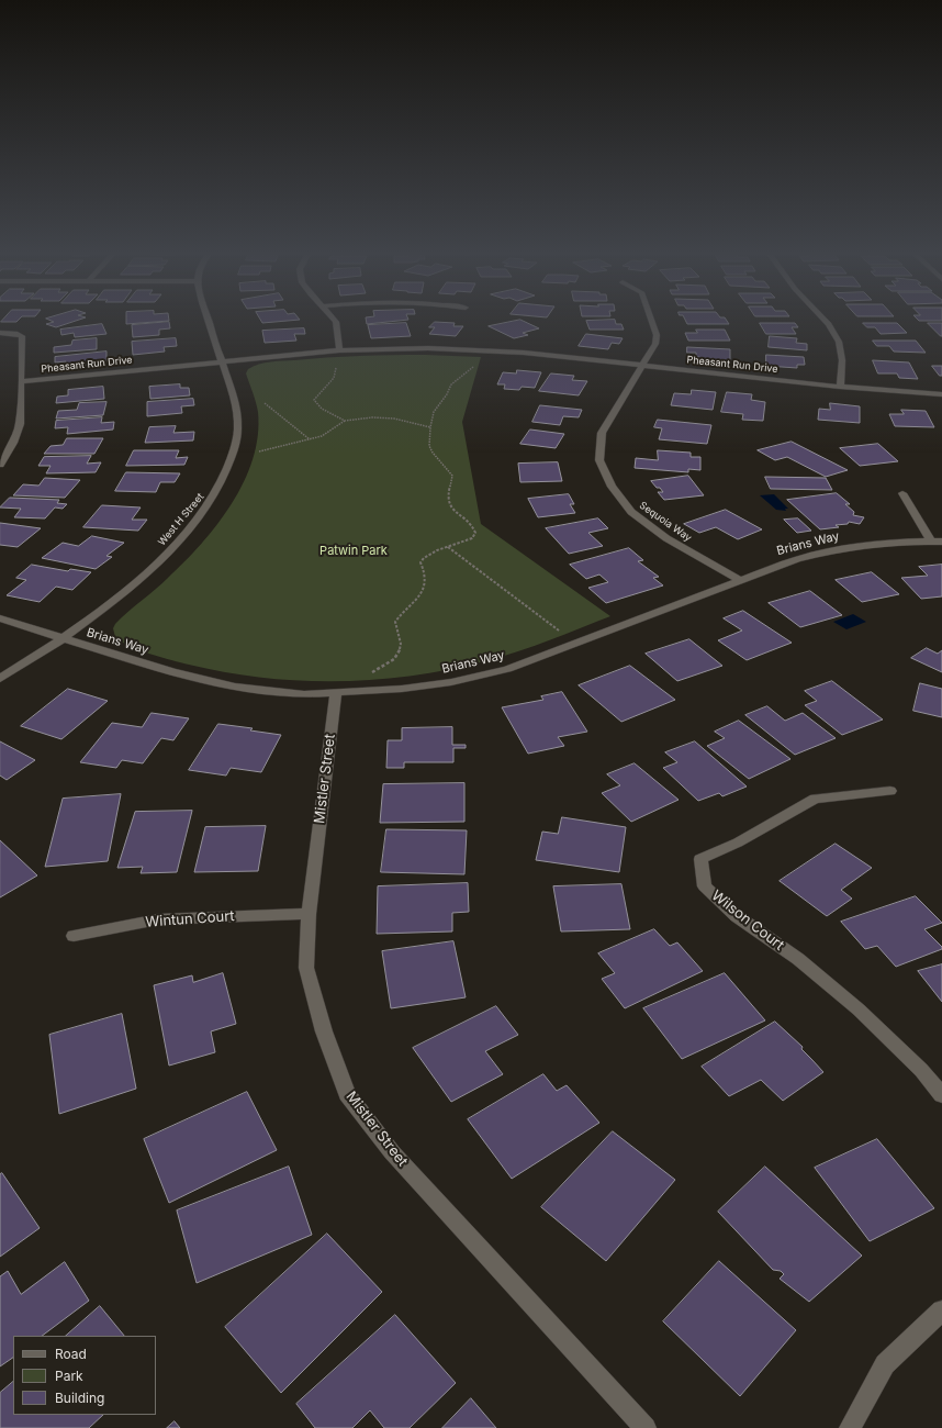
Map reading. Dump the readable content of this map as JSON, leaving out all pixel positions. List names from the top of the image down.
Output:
{
  "streets": {
    "street": [
      "Pheasant Run Drive",
      "West H Street",
      "Sequoia Way",
      "Brians Way",
      "Mistler Street",
      "Wintun Court",
      "Wilson Court"
    ]
  },
  "crossings": [
    ["Pheasant Run Drive", "West H Street"],
    ["Pheasant Run Drive", "Sequoia Way"],
    ["West H Street", "Brians Way"],
    ["Sequoia Way", "Brians Way"],
    ["Brians Way", "Mistler Street"],
    ["Mistler Street", "Wintun Court"]
  ],
  "parks": ["Patwin Park"],
  "legend": ["Road", "Park", "Building"]
}
